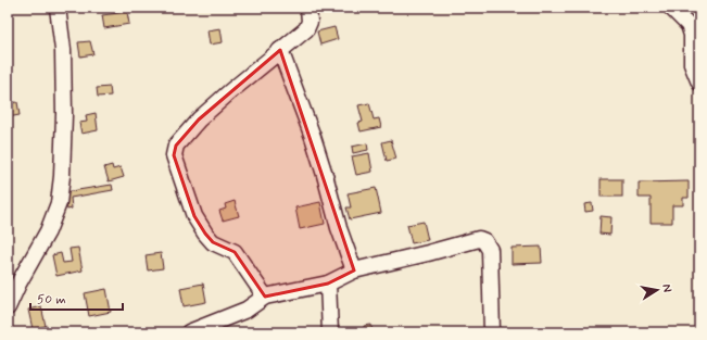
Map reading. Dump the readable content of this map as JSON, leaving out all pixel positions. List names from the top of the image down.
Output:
{
  "scale_bar": "50 m",
  "north": "right"
}
